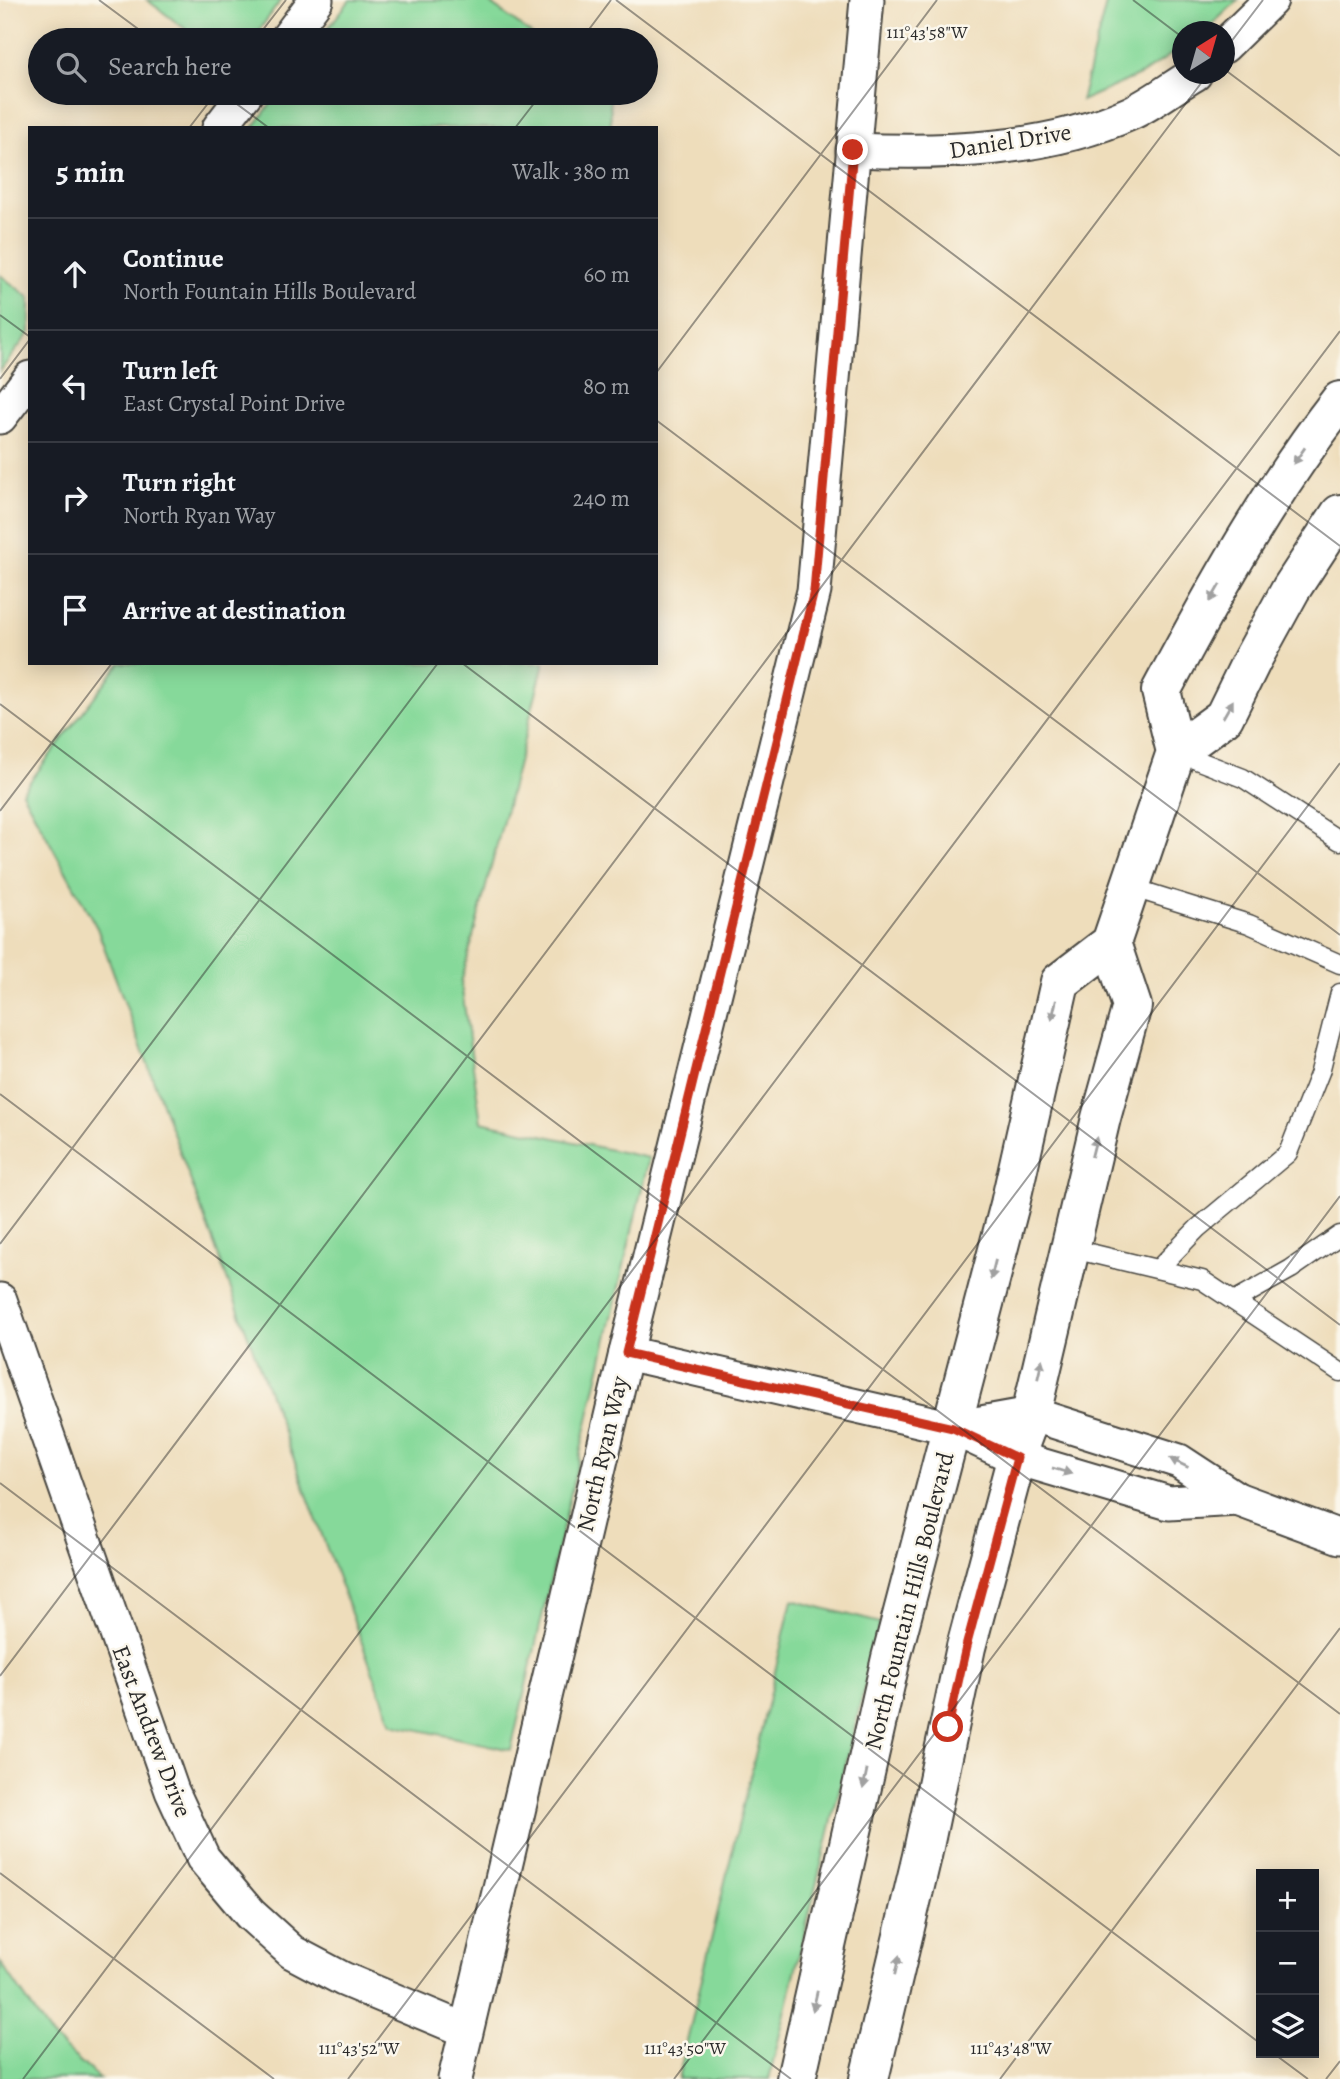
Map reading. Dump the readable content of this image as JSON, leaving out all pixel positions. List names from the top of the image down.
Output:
{
  "streets": {
    "main road": ["North Fountain Hills Boulevard"],
    "street": ["Daniel Drive", "North Ryan Way", "East Andrew Drive"]
  },
  "crossings": [
    ["Daniel Drive", "North Ryan Way"],
    ["North Ryan Way", "East Andrew Drive"]
  ],
  "north": "top right",
  "page": {
    "search": "Search here",
    "heading": ["5 min", "Walk · 380 m"],
    "list": [
      ["Continue", "North Fountain Hills Boulevard", "60 m"],
      ["Turn left", "East Crystal Point Drive", "80 m"],
      ["Turn right", "North Ryan Way", "240 m"],
      "Arrive at destination"
    ],
    "map_buttons": ["+", "−"]
  },
  "coordinates": [
    "111°43'58\"W",
    "111°43'52\"W",
    "111°43'50\"W",
    "111°43'48\"W"
  ]
}
